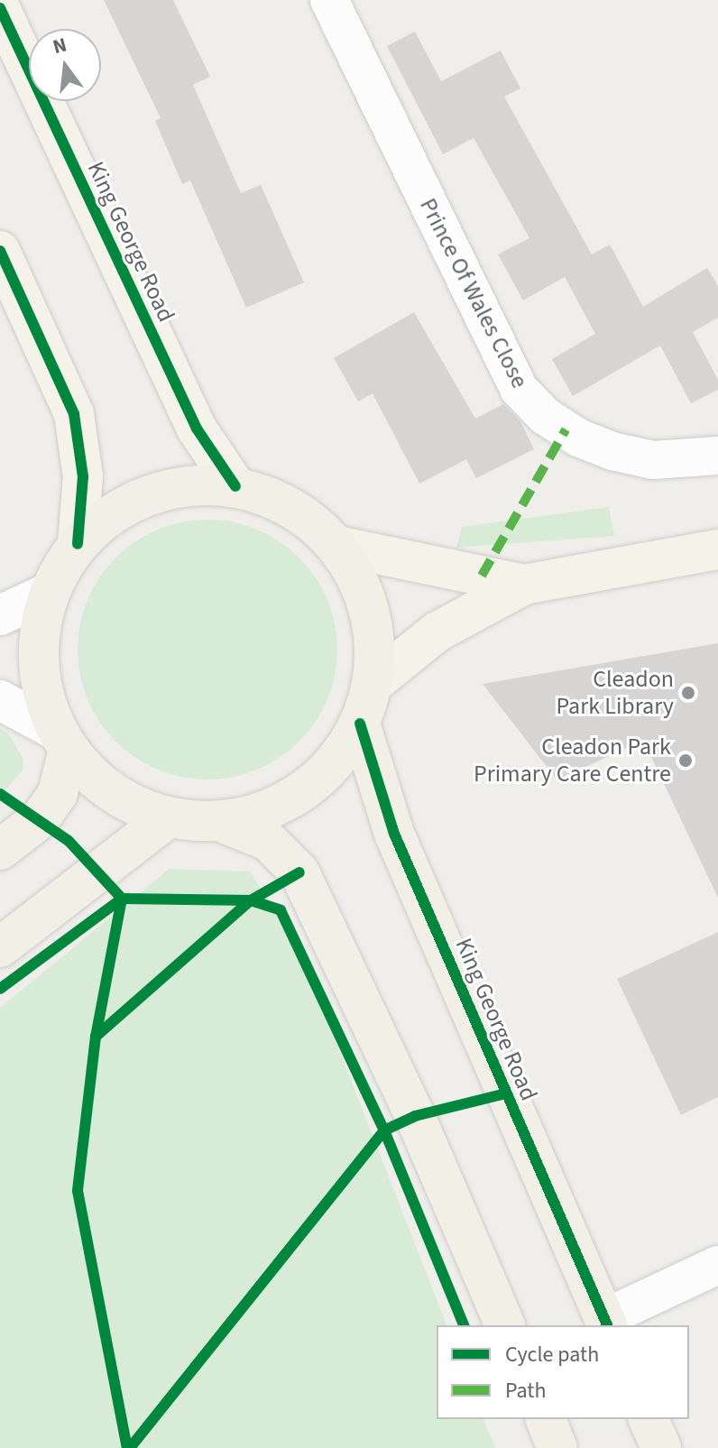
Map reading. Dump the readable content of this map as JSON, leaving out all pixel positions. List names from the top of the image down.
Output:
{
  "streets": {
    "highway": ["King George Road"],
    "street": ["Prince Of Wales Close"]
  },
  "places": ["Cleadon Park Library", "Cleadon Park Primary Care Centre"],
  "legend": ["Cycle path", "Path"],
  "north": "top"
}
